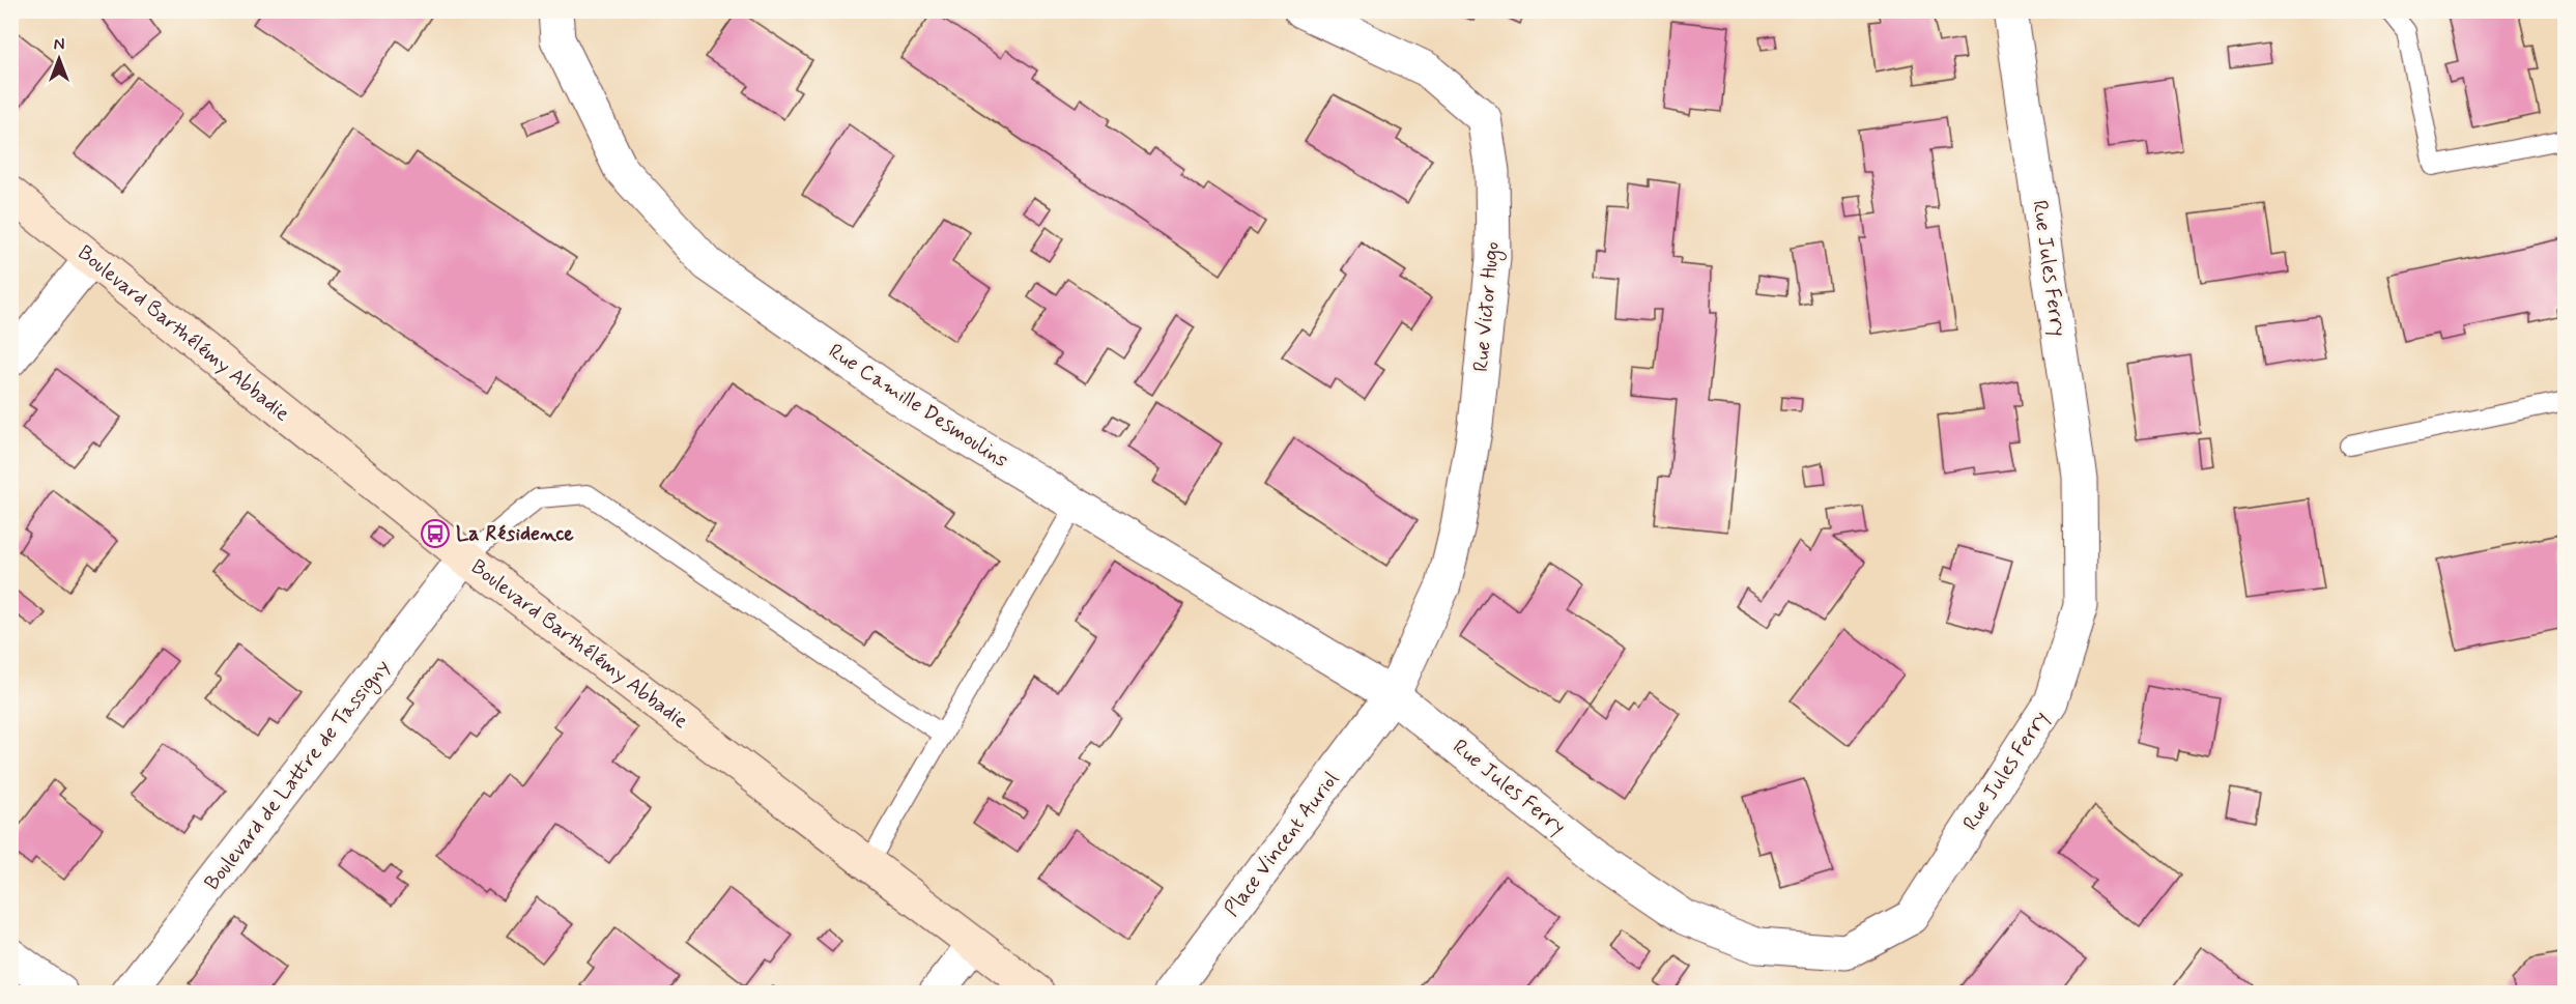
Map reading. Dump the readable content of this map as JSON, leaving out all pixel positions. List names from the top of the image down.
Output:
{
  "streets": {
    "street": [
      "Rue Jules Ferry",
      "Rue Victor Hugo",
      "Boulevard Barthélémy Abbadie",
      "Rue Camille Desmoulins",
      "Boulevard de Lattre de Tassigny",
      "Place Vincent Auriol"
    ]
  },
  "crossings": [
    ["Rue Jules Ferry", "Rue Victor Hugo"],
    ["Rue Jules Ferry", "Rue Camille Desmoulins"],
    ["Rue Jules Ferry", "Place Vincent Auriol"],
    ["Rue Victor Hugo", "Rue Camille Desmoulins"],
    ["Rue Victor Hugo", "Place Vincent Auriol"],
    ["Boulevard Barthélémy Abbadie", "Boulevard de Lattre de Tassigny"],
    ["Rue Camille Desmoulins", "Place Vincent Auriol"]
  ],
  "places": {
    "bus stop": ["La Résidence"]
  },
  "north": "top"
}
